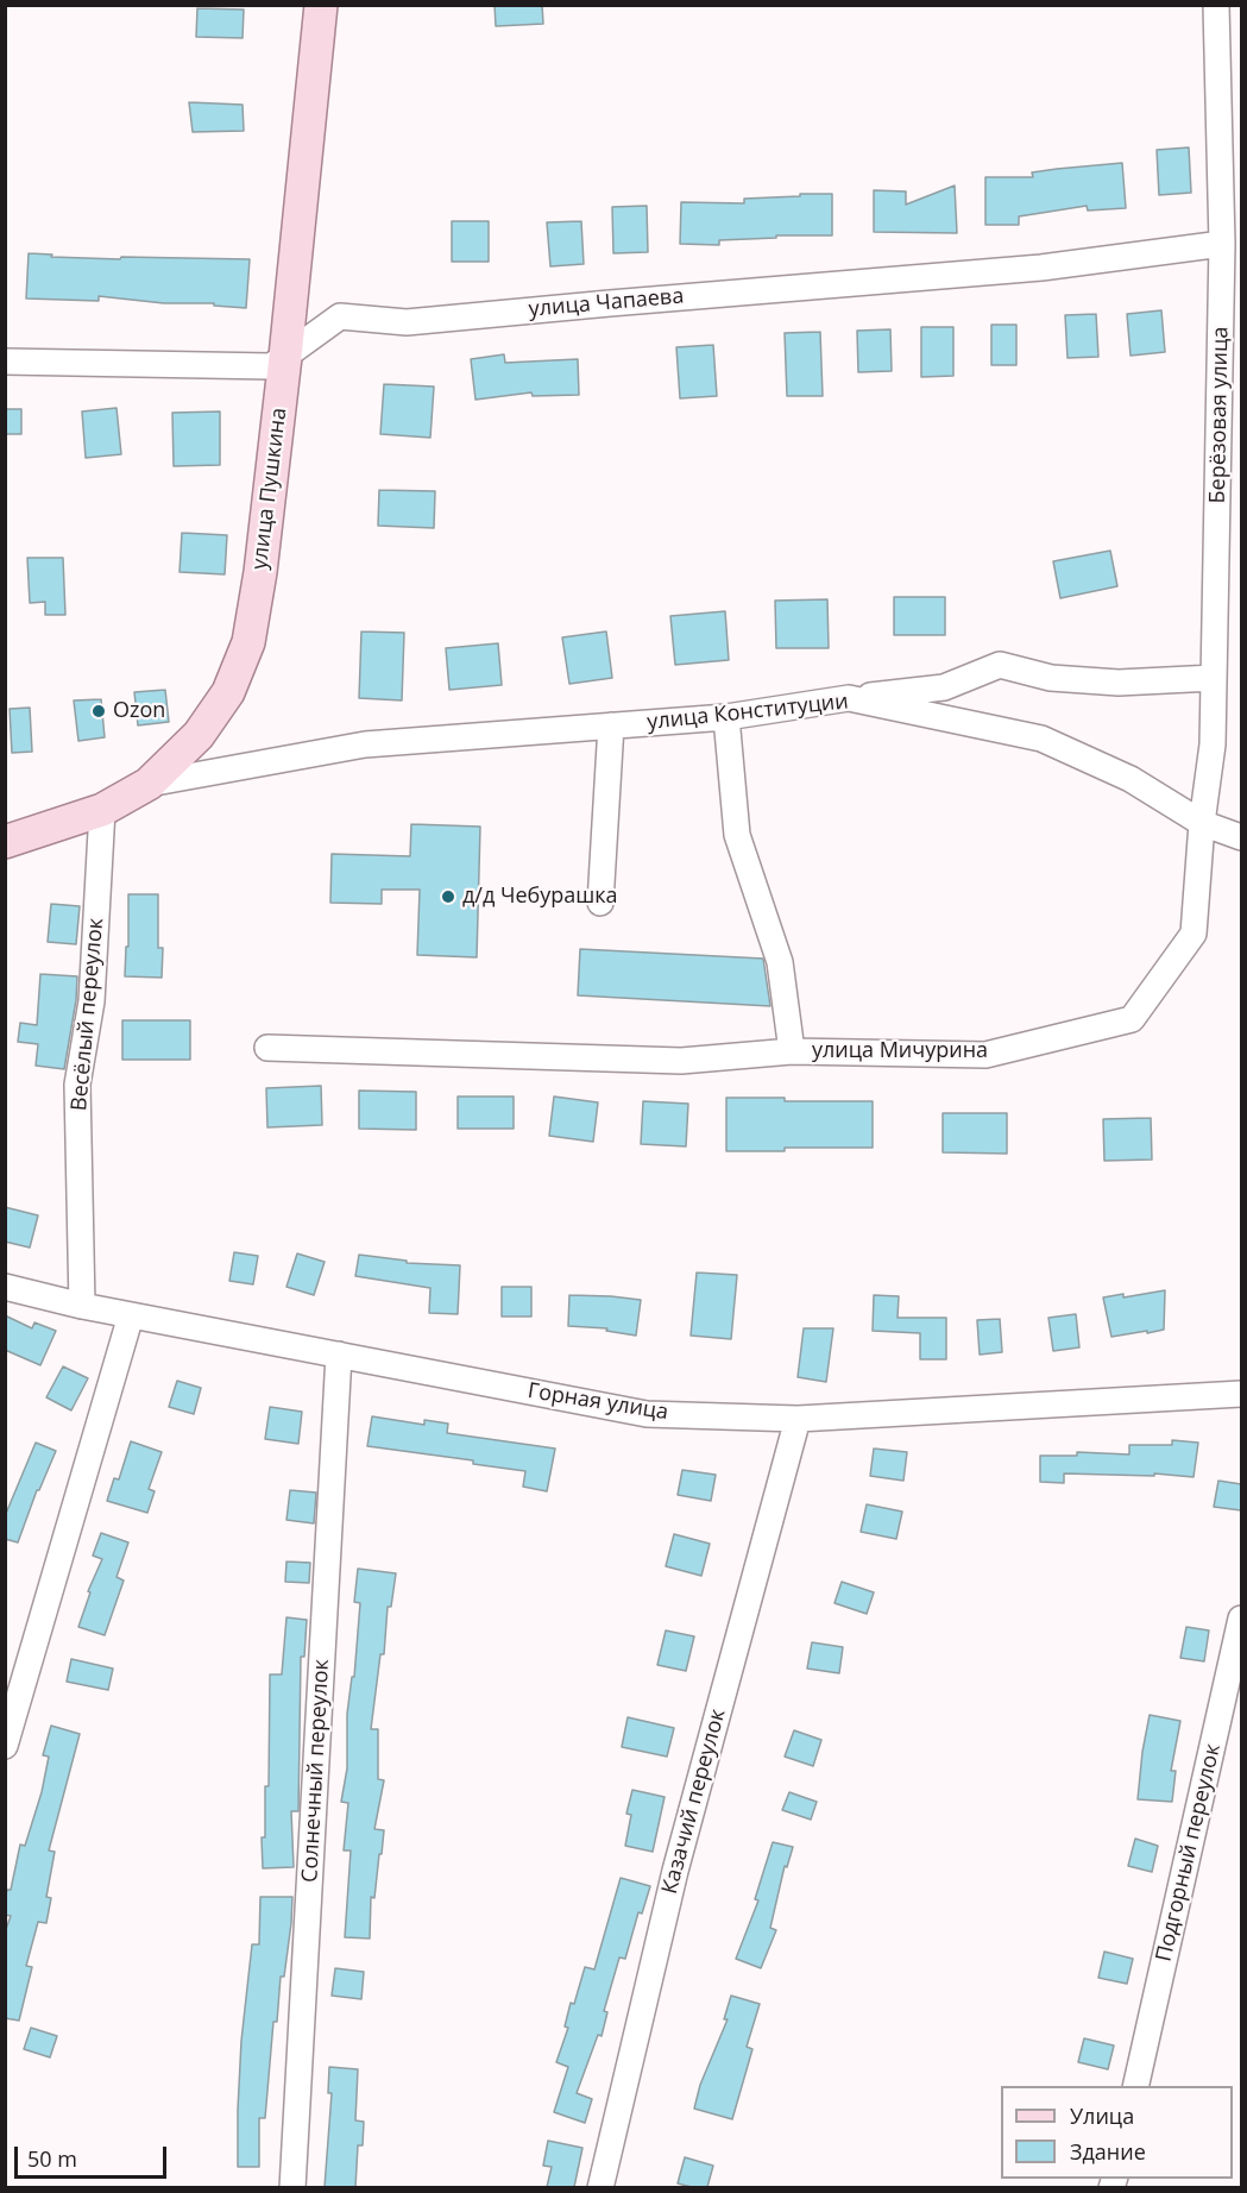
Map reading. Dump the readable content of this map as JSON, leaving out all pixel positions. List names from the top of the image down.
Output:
{
  "streets": {
    "main road": ["улица Пушкина"],
    "street": [
      "улица Чапаева",
      "Берёзовая улица",
      "улица Конституции",
      "Весёлый переулок",
      "улица Мичурина",
      "Горная улица",
      "Солнечный переулок",
      "Казачий переулок",
      "Подгорный переулок"
    ]
  },
  "crossings": [
    ["улица Чапаева", "Берёзовая улица"],
    ["улица Чапаева", "улица Пушкина"],
    ["Берёзовая улица", "улица Конституции"],
    ["Берёзовая улица", "улица Мичурина"],
    ["улица Пушкина", "улица Конституции"],
    ["улица Пушкина", "Весёлый переулок"],
    ["улица Конституции", "улица Мичурина"],
    ["Весёлый переулок", "Горная улица"],
    ["Горная улица", "Солнечный переулок"],
    ["Горная улица", "Казачий переулок"]
  ],
  "places": ["Ozon", "д/д Чебурашка"],
  "legend": ["Улица", "Здание"],
  "scale_bar": "50 m"
}
